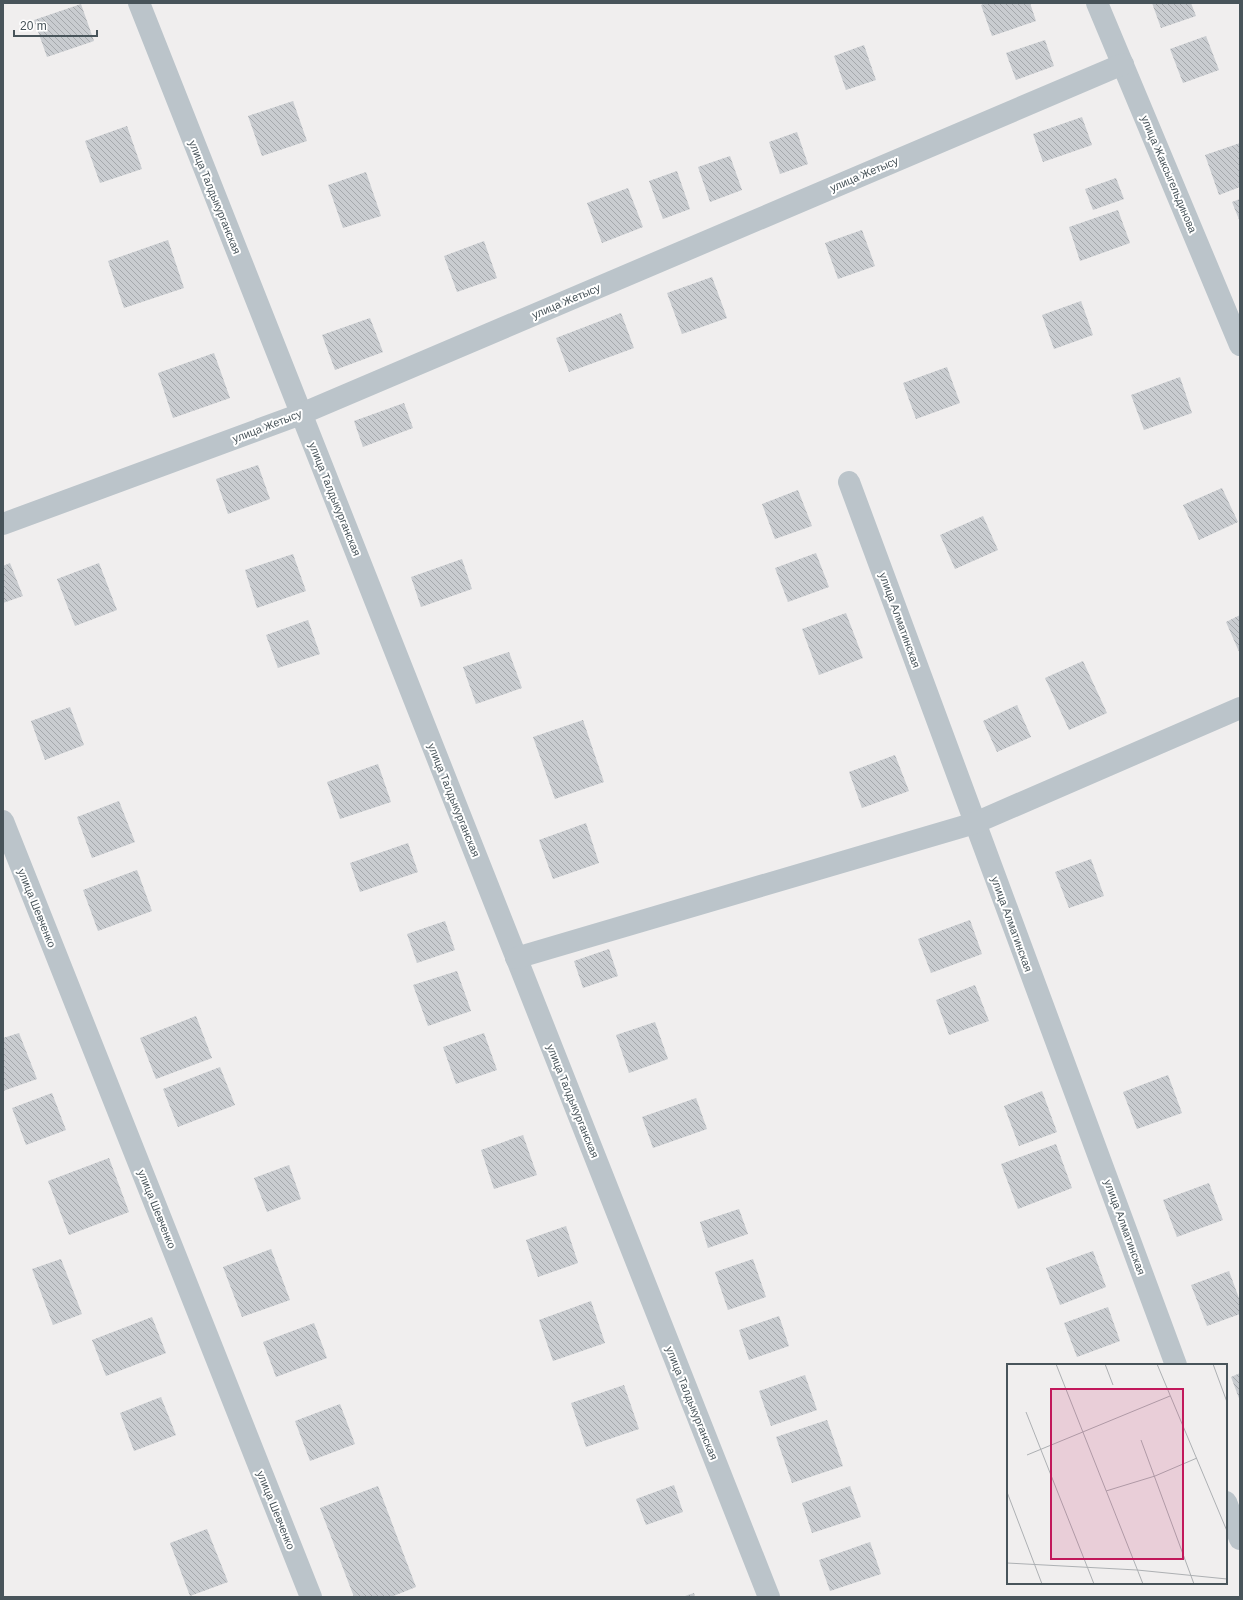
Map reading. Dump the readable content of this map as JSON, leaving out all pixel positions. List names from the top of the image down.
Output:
{
  "streets": {
    "street": [
      "улица Жетысу",
      "улица Жаксыгельдинова",
      "улица Талдыкурганская",
      "улица Алматинская",
      "улица Шевченко"
    ]
  },
  "crossings": [
    ["улица Жетысу", "улица Жаксыгельдинова"],
    ["улица Жетысу", "улица Талдыкурганская"]
  ],
  "scale_bar": "20 m"
}
